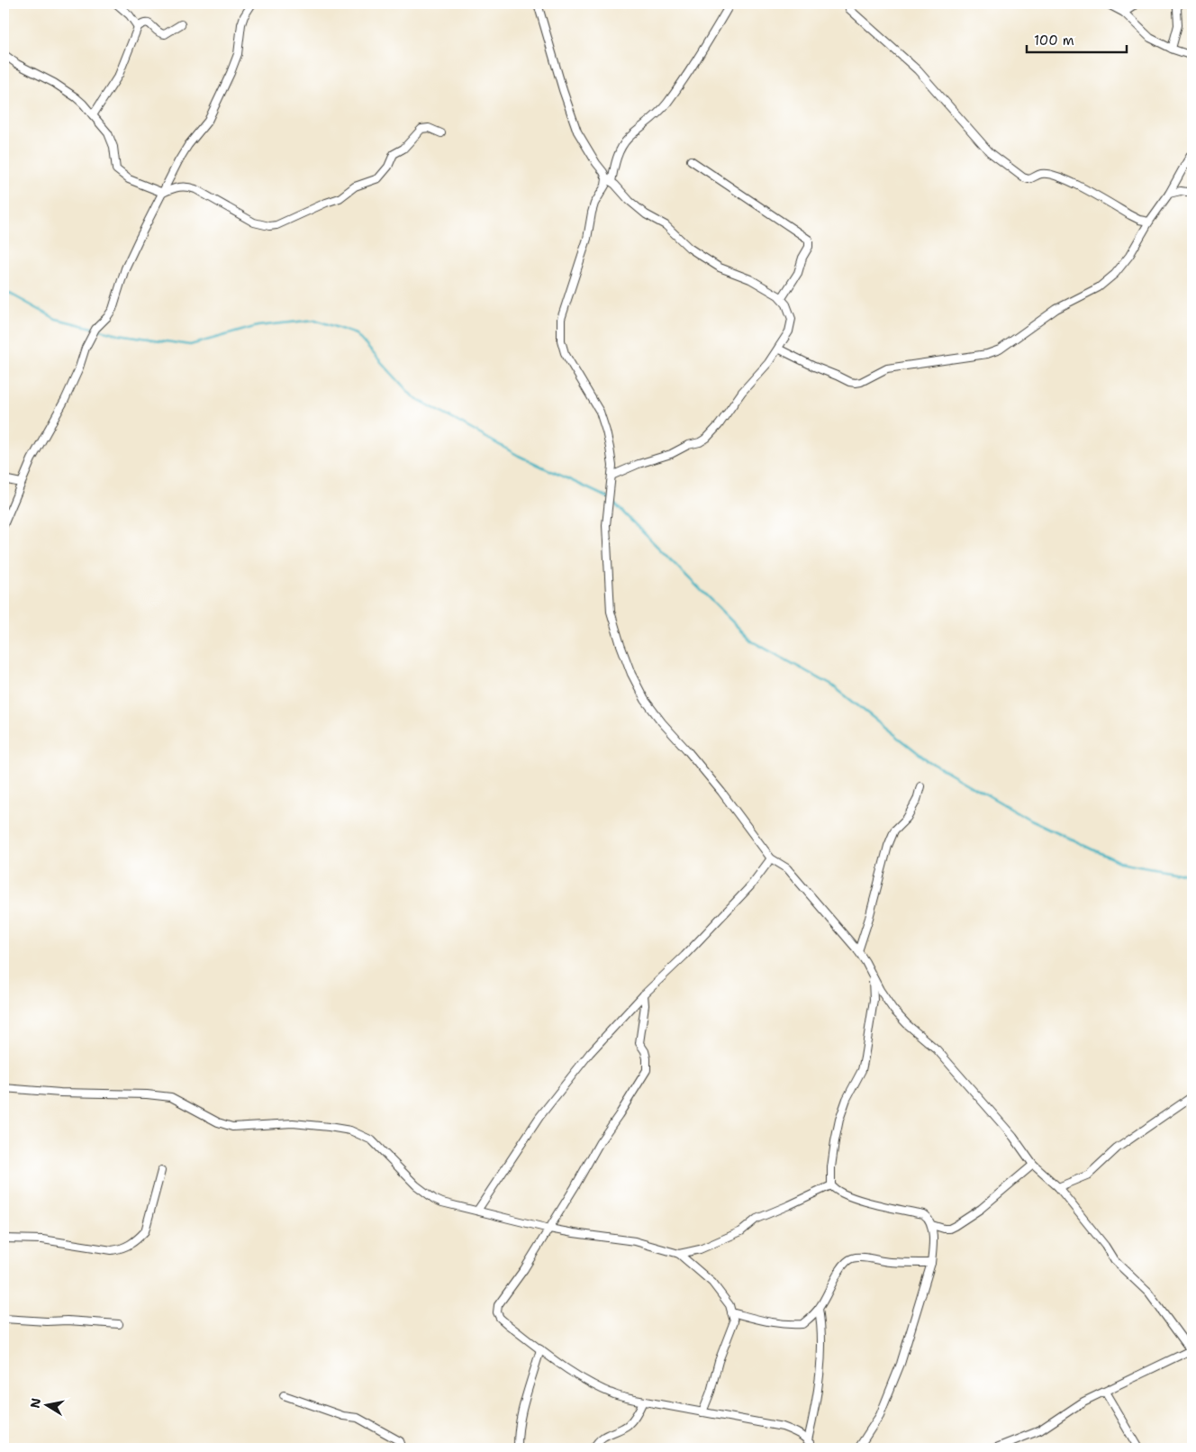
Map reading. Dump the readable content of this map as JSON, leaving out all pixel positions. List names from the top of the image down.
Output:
{
  "scale_bar": "100 m",
  "north": "left"
}
